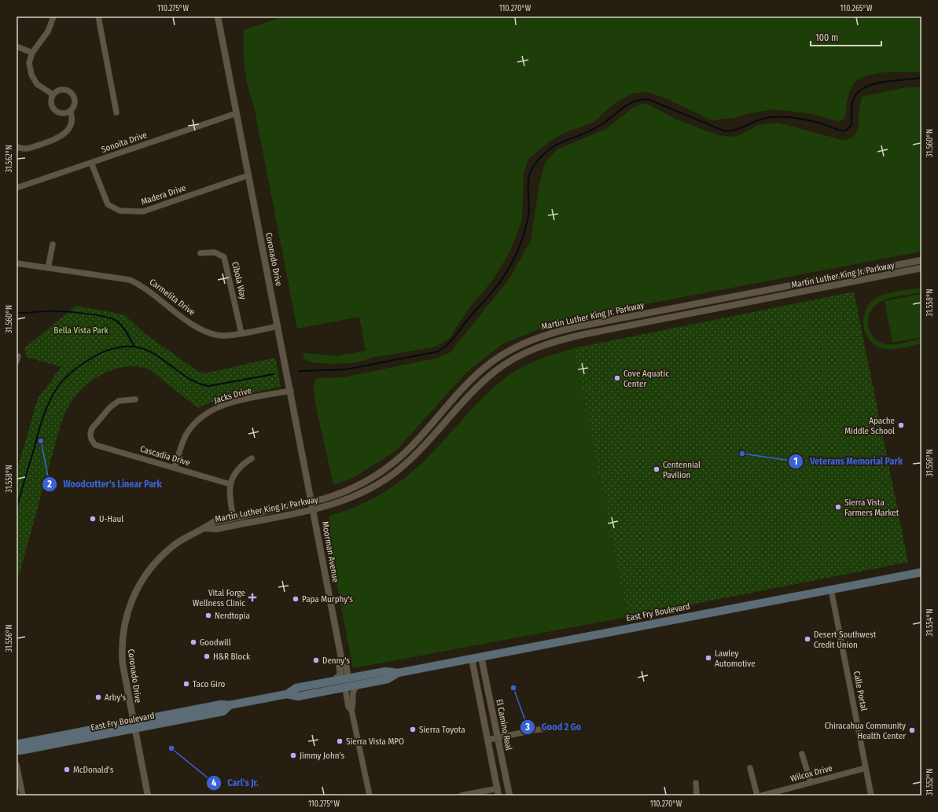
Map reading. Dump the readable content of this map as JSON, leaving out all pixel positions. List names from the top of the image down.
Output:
{
  "streets": {
    "main road": ["East Fry Boulevard"],
    "street": [
      "Sonoita Drive",
      "Madera Drive",
      "Coronado Drive",
      "Martin Luther King Jr. Parkway",
      "Cibola Way",
      "Carmelita Drive",
      "Jacks Drive",
      "Cascadia Drive",
      "Moorman Avenue",
      "Calle Portal",
      "El Camino Real",
      "Wilcox Drive"
    ]
  },
  "crossings": [
    ["Sonoita Drive", "Madera Drive"],
    ["Sonoita Drive", "Coronado Drive"],
    ["Madera Drive", "Coronado Drive"],
    ["Coronado Drive", "Martin Luther King Jr. Parkway"],
    ["Coronado Drive", "Carmelita Drive"],
    ["Coronado Drive", "Jacks Drive"],
    ["Coronado Drive", "Moorman Avenue"],
    ["Coronado Drive", "East Fry Boulevard"],
    ["Martin Luther King Jr. Parkway", "Moorman Avenue"],
    ["Cibola Way", "Carmelita Drive"],
    ["Jacks Drive", "Cascadia Drive"],
    ["Moorman Avenue", "East Fry Boulevard"],
    ["East Fry Boulevard", "Calle Portal"],
    ["East Fry Boulevard", "El Camino Real"],
    ["Calle Portal", "Wilcox Drive"]
  ],
  "parks": ["Bella Vista Park"],
  "places": {
    "other": [
      "Cove Aquatic Center",
      "Apache Middle School",
      "Woodcutter's Linear Park",
      "Veterans Memorial Park",
      "Centennial Pavilion",
      "Sierra Vista Farmers Market",
      "U-Haul",
      "Papa Murphy's",
      "Nerdtopia",
      "Desert Southwest Credit Union",
      "Goodwill",
      "H&R Block",
      "Lawley Automotive",
      "Denny's",
      "Taco Giro",
      "Good 2 Go",
      "Arby's",
      "Sierra Toyota",
      "Chiracahua Community Health Center",
      "Sierra Vista MPO",
      "Carl's Jr.",
      "Jimmy John's",
      "McDonald's"
    ],
    "health": ["Vital Forge Wellness Clinic"]
  },
  "scale_bar": "100 m",
  "coordinates": [
    "110.275°W",
    "110.270°W",
    "110.265°W",
    "31.560°N",
    "31.562°N",
    "31.558°N",
    "31.556°N",
    "31.554°N",
    "31.552°N"
  ]
}
